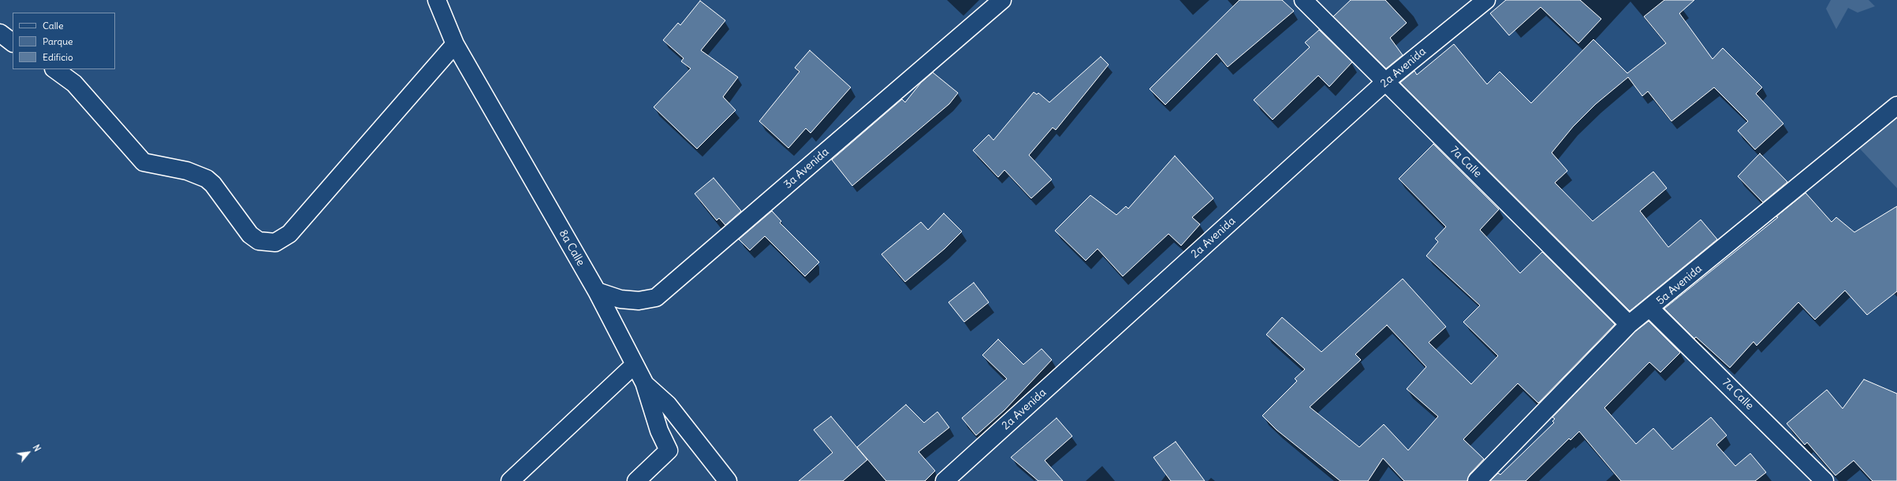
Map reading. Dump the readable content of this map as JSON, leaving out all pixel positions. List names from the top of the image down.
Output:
{
  "streets": {
    "street": [
      "2a Avenida",
      "7a Calle",
      "3a Avenida",
      "8a Calle",
      "5a Avenida"
    ]
  },
  "crossings": [
    ["2a Avenida", "7a Calle"],
    ["7a Calle", "5a Avenida"],
    ["3a Avenida", "8a Calle"]
  ],
  "legend": ["Calle", "Parque", "Edificio"],
  "north": "top right"
}
